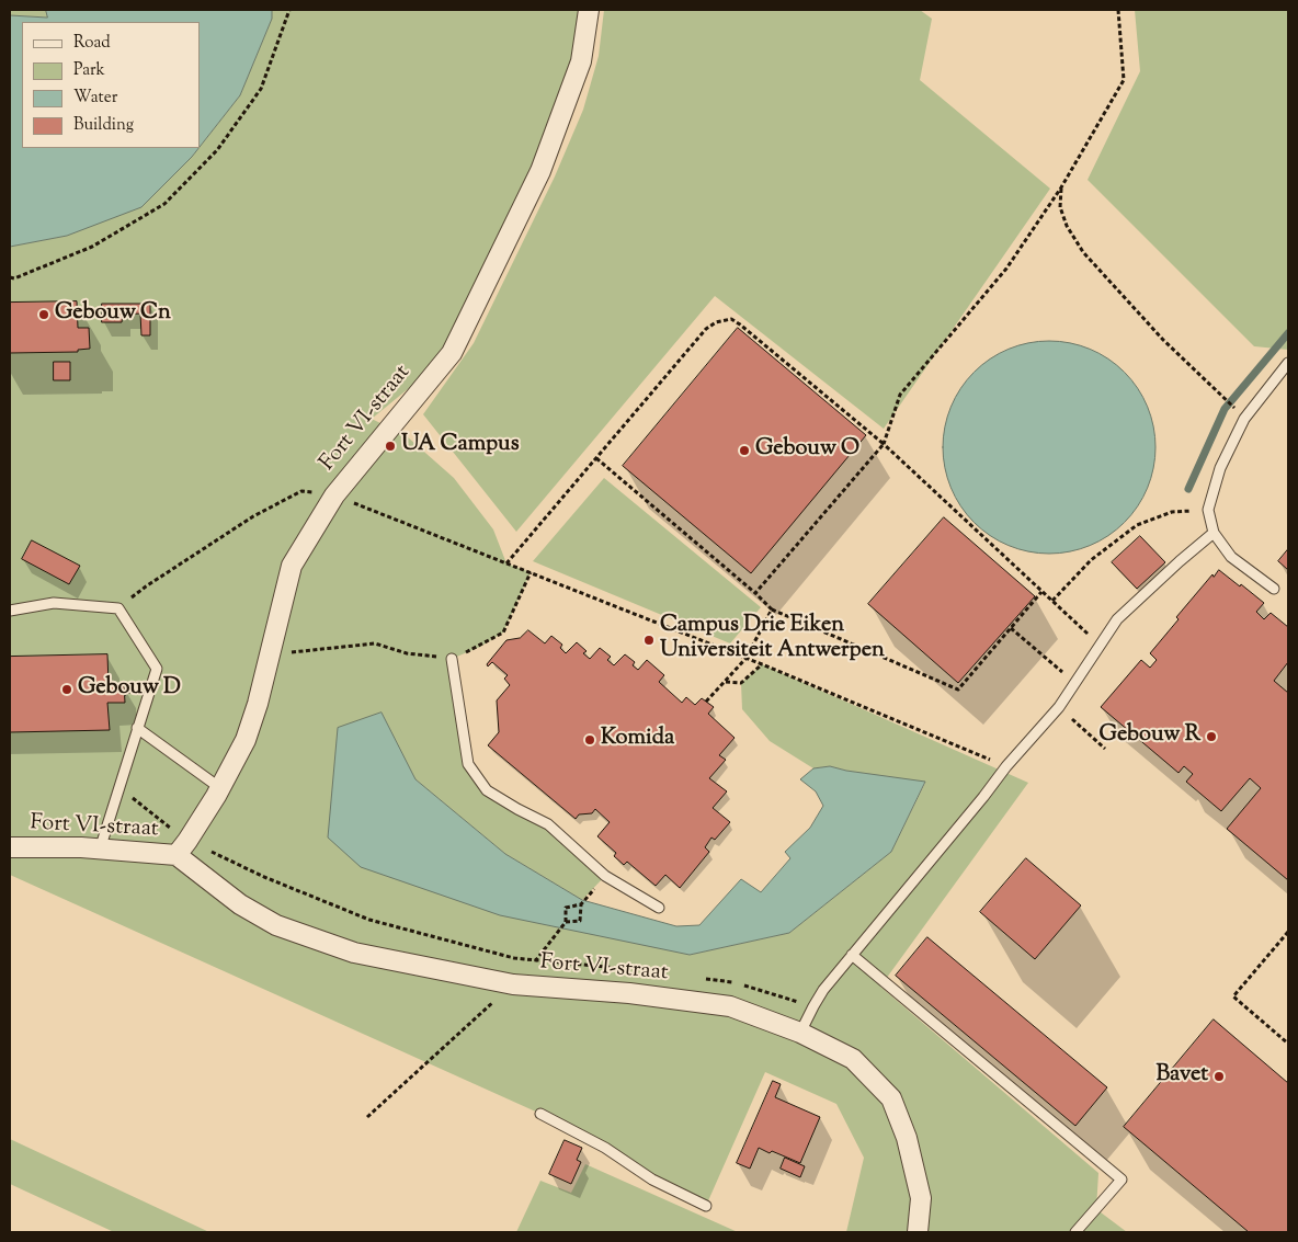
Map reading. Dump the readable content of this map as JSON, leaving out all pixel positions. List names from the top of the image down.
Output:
{
  "streets": {
    "street": ["Fort VI-straat"]
  },
  "places": [
    "Gebouw Cn",
    "UA Campus",
    "Gebouw O",
    "Campus Drie Eiken Universiteit Antwerpen",
    "Gebouw D",
    "Gebouw R",
    "Komida",
    "Bavet"
  ],
  "legend": [
    "Road",
    "Park",
    "Water",
    "Building"
  ]
}
